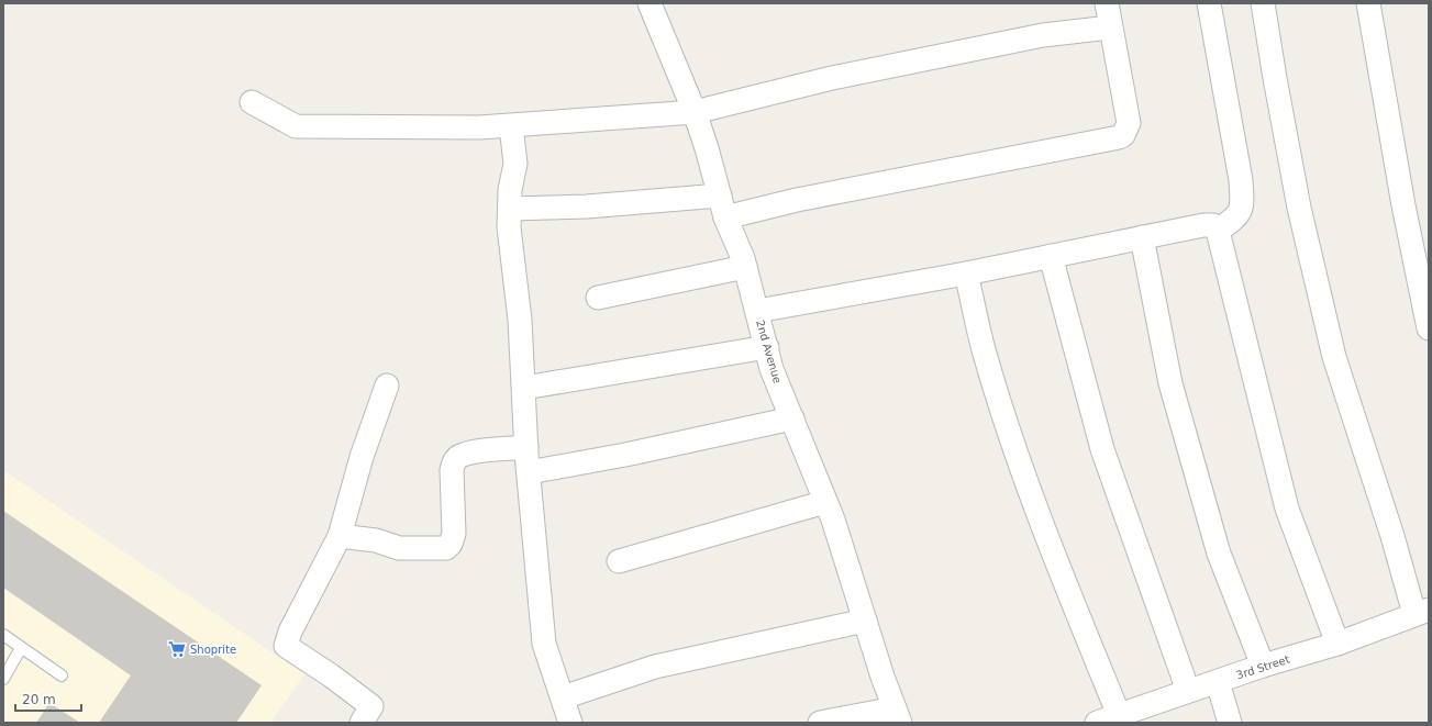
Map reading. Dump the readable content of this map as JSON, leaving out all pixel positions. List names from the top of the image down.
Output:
{
  "streets": {
    "street": ["2nd Avenue", "3rd Street"]
  },
  "places": {
    "supermarket": ["Shoprite"]
  },
  "scale_bar": "20 m"
}
